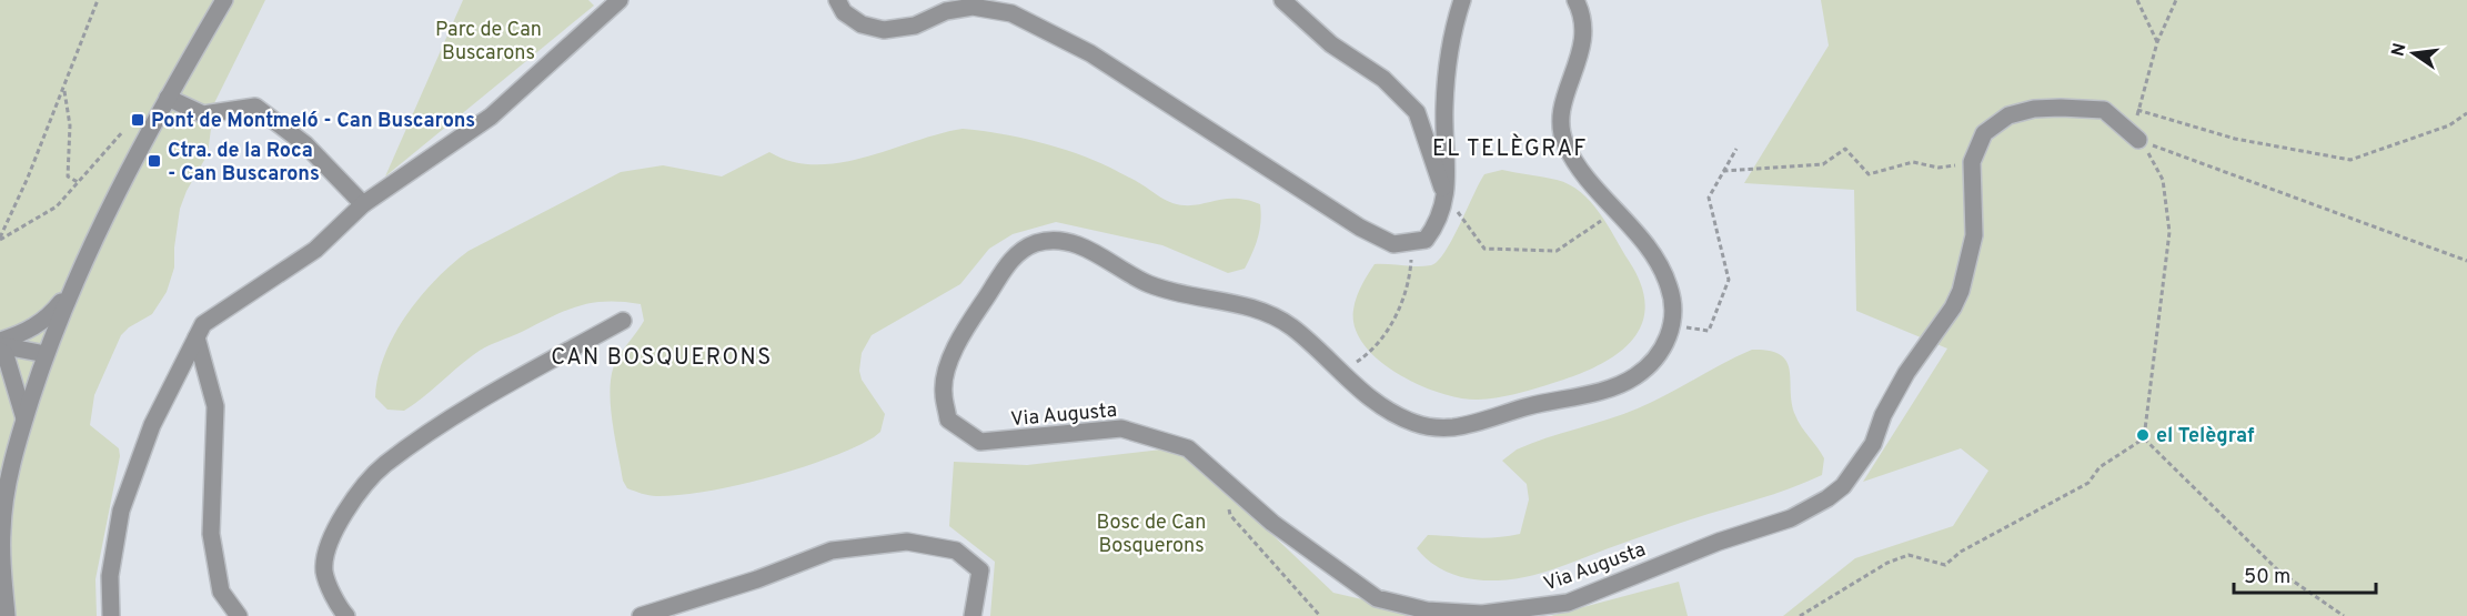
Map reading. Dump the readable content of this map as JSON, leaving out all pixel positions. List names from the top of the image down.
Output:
{
  "streets": {
    "street": ["Via Augusta"]
  },
  "districts": ["EL TELÈGRAF", "CAN BOSQUERONS"],
  "parks": ["Parc de Can Buscarons", "Bosc de Can Bosquerons"],
  "places": {
    "transit": ["Pont de Montmeló - Can Buscarons", "Ctra. de la Roca - Can Buscarons"],
    "other": ["el Telègraf"]
  },
  "scale_bar": "50 m",
  "north": "left"
}
